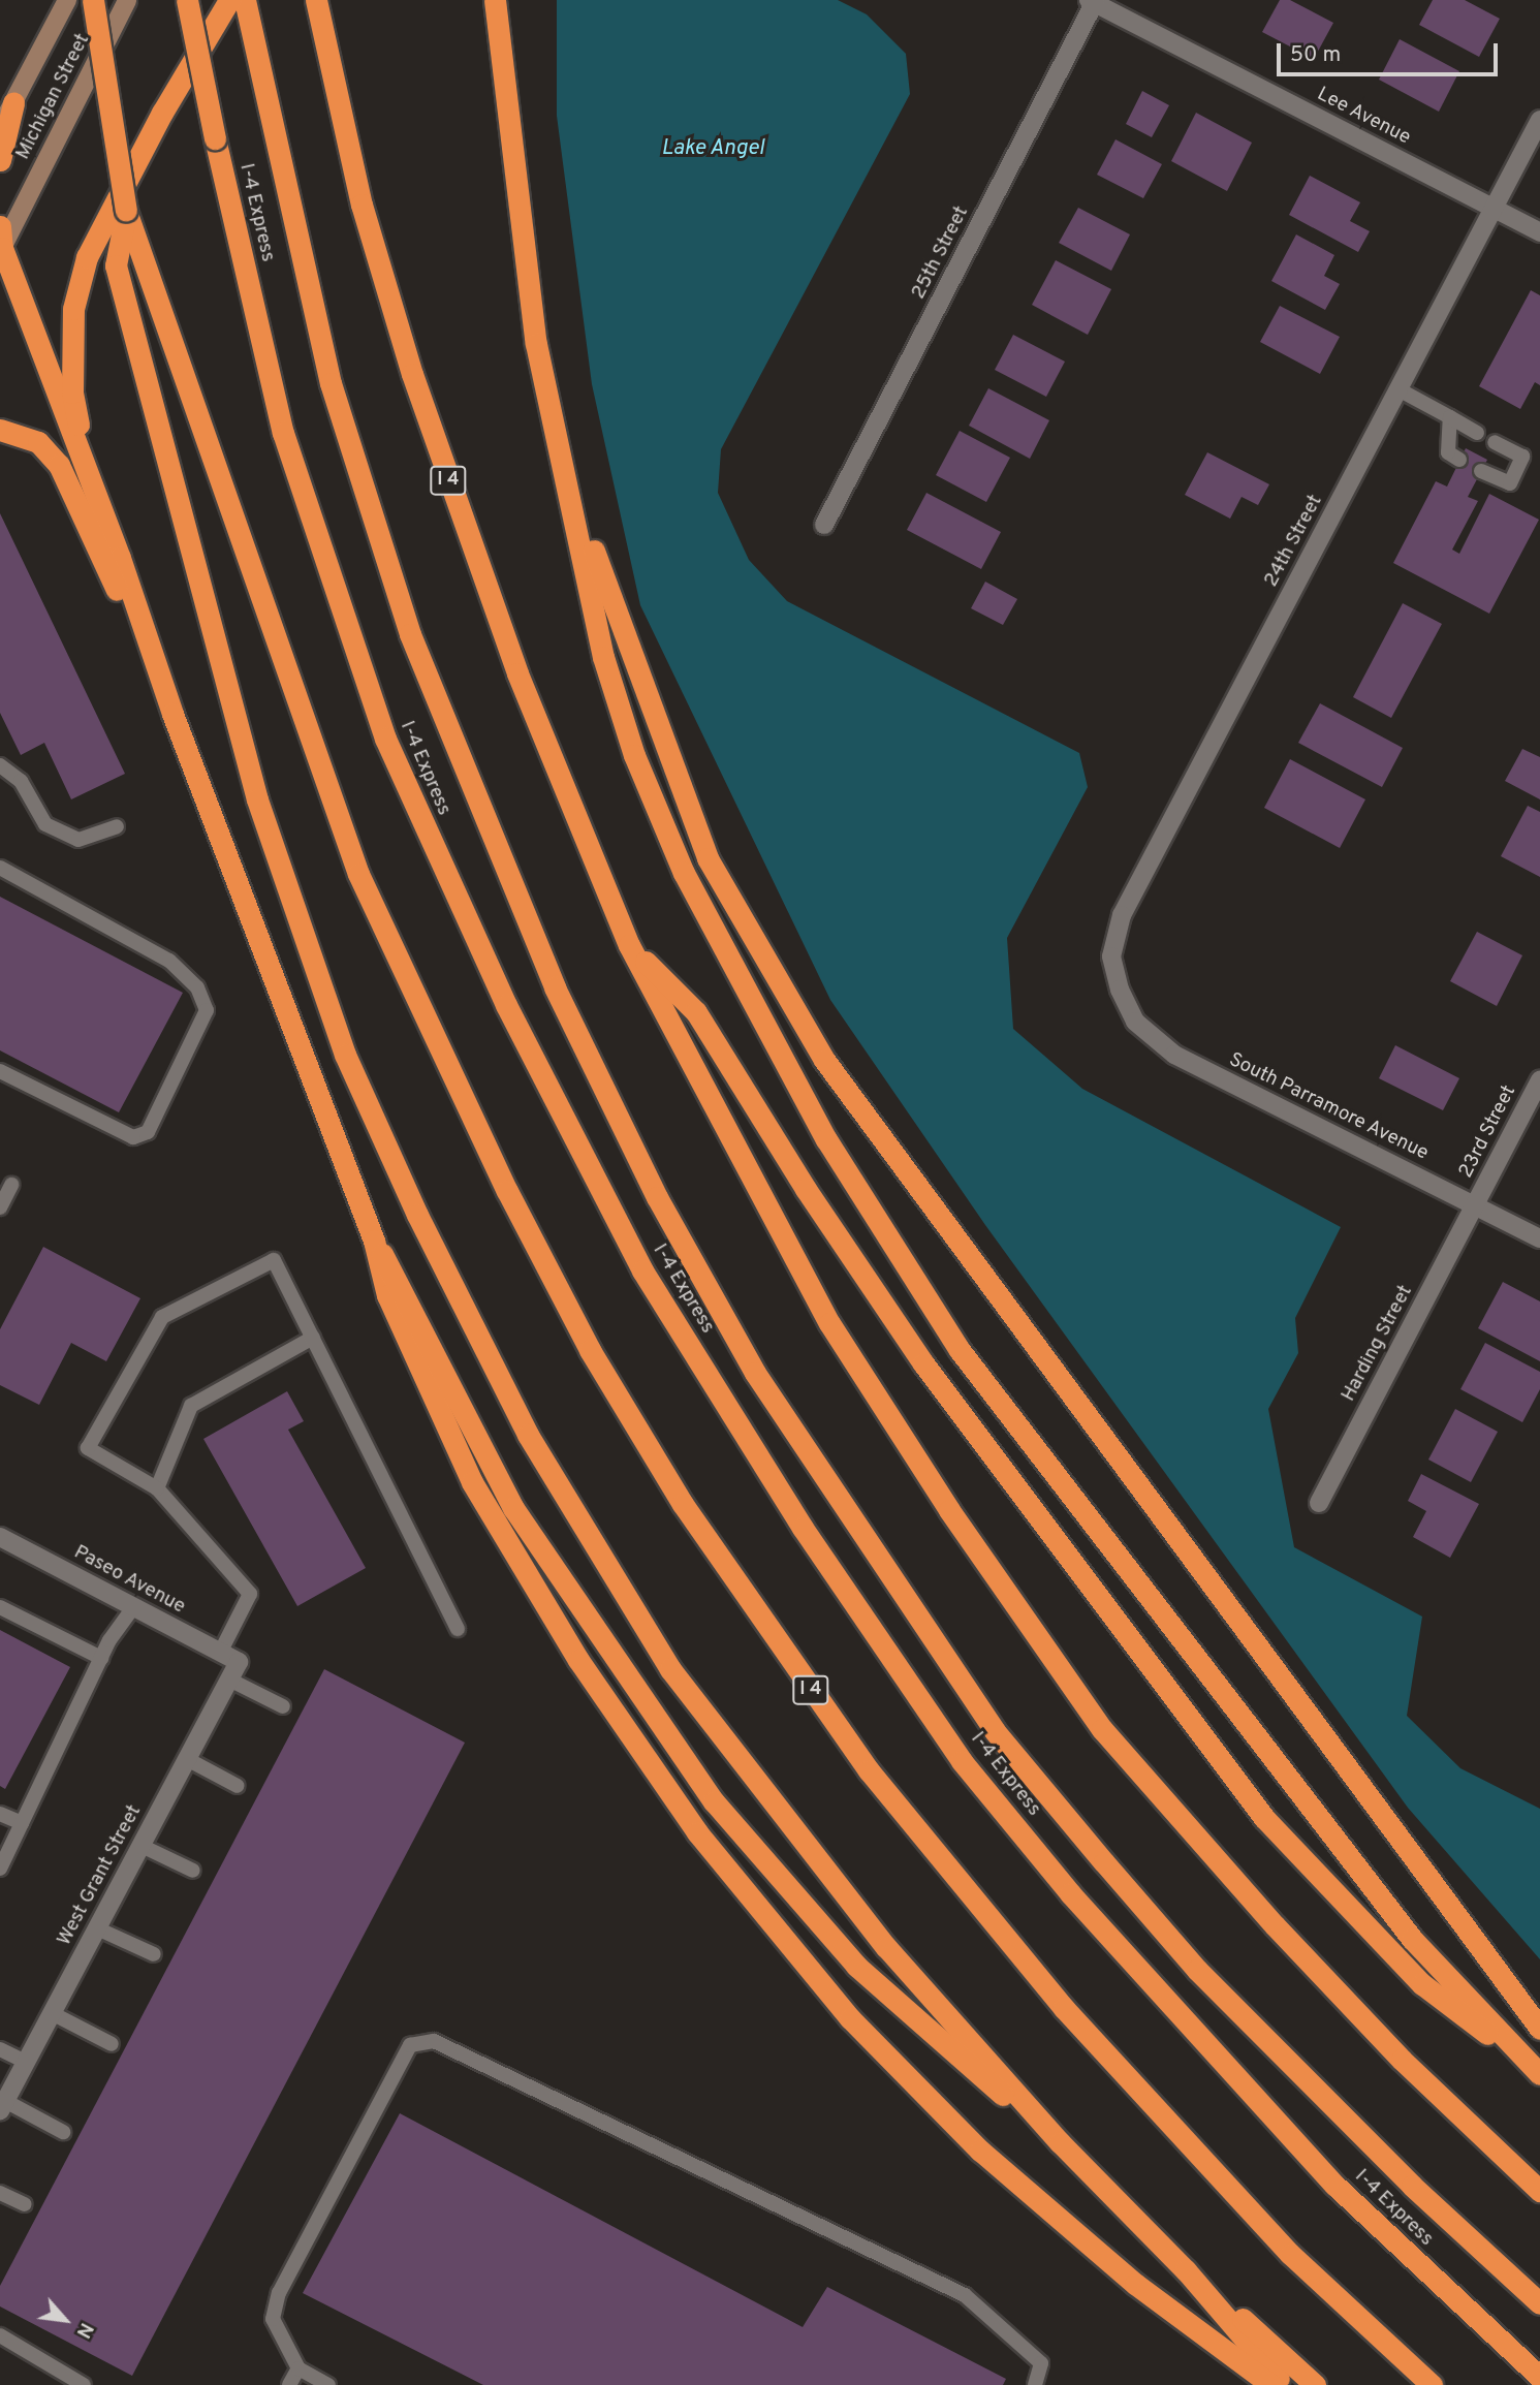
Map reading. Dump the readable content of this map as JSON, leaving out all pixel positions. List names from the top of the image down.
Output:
{
  "streets": {
    "highway": ["I-4 Express", "I 4"],
    "main road": ["Michigan Street"],
    "street": [
      "Lee Avenue",
      "25th Street",
      "24th Street",
      "South Parramore Avenue",
      "23rd Street",
      "Harding Street",
      "Paseo Avenue",
      "West Grant Street"
    ]
  },
  "crossings": [
    ["Lee Avenue", "25th Street"],
    ["Lee Avenue", "24th Street"],
    ["24th Street", "South Parramore Avenue"],
    ["South Parramore Avenue", "23rd Street"],
    ["South Parramore Avenue", "Harding Street"],
    ["23rd Street", "Harding Street"],
    ["Paseo Avenue", "West Grant Street"]
  ],
  "water": ["Lake Angel"],
  "scale_bar": "50 m",
  "north": "bottom right"
}
